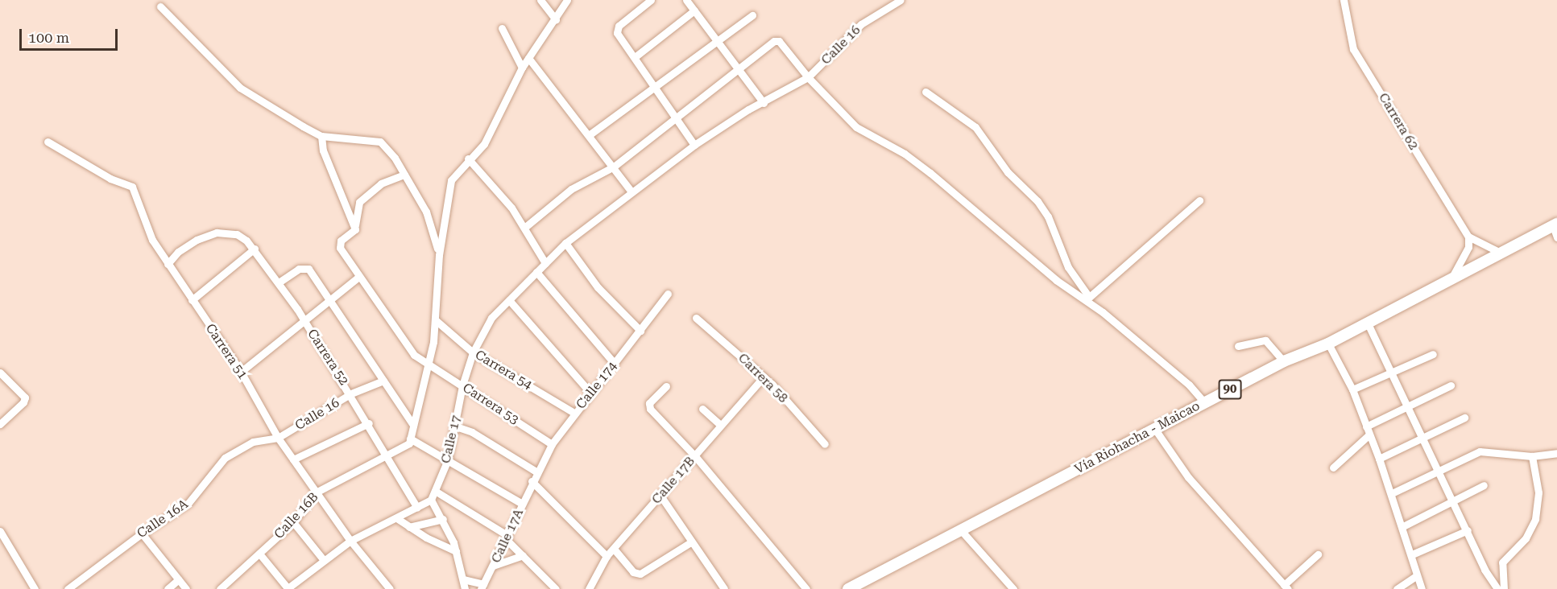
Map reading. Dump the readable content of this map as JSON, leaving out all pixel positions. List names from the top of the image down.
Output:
{
  "streets": {
    "highway": ["90", "Vía Riohacha - Maicao"],
    "street": [
      "Calle 16",
      "Carrera 62",
      "Carrera 51",
      "Carrera 52",
      "Carrera 54",
      "Carrera 58",
      "Calle 174",
      "Carrera 53",
      "Calle 17",
      "Calle 17B",
      "Calle 16B",
      "Calle 16A",
      "Calle 17A"
    ]
  },
  "crossings": [
    ["Calle 16", "Carrera 51"],
    ["Calle 16", "Carrera 52"],
    ["Calle 16", "Calle 17"],
    ["Calle 16", "Calle 16A"],
    ["Carrera 51", "Carrera 52"],
    ["Carrera 51", "Calle 16B"],
    ["Carrera 51", "Calle 16A"],
    ["Carrera 52", "Calle 16B"],
    ["Carrera 54", "Calle 174"],
    ["Carrera 54", "Calle 17"],
    ["Carrera 58", "Calle 17B"],
    ["Calle 174", "Carrera 53"],
    ["Calle 174", "Calle 17A"],
    ["Carrera 53", "Calle 17"]
  ],
  "scale_bar": "100 m"
}
